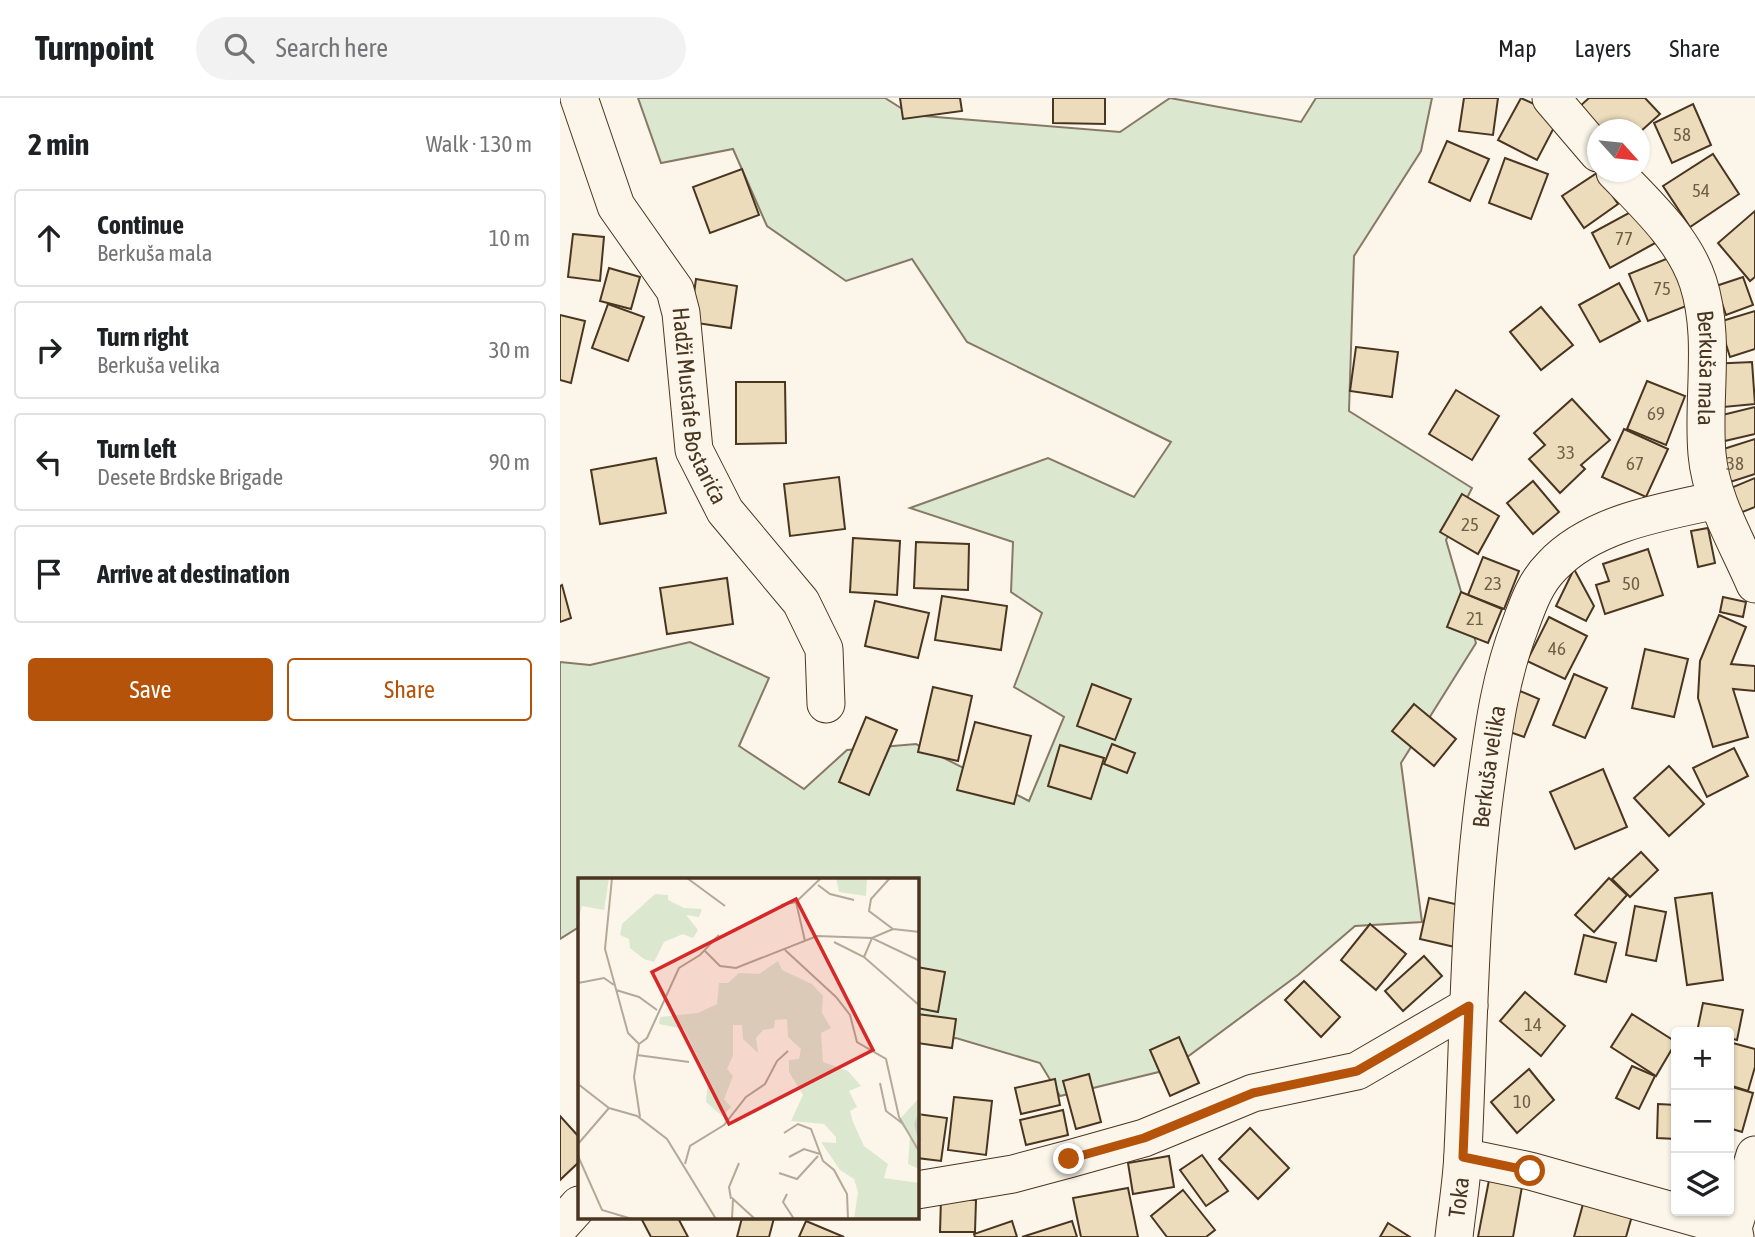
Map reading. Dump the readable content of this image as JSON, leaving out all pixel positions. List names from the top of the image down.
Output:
{
  "streets": {
    "street": [
      "Berkuša mala",
      "Hadži Mustafe Bostarića",
      "Berkuša velika",
      "Toka"
    ]
  },
  "crossings": [
    ["Berkuša mala", "Berkuša velika"],
    ["Berkuša velika", "Toka"]
  ],
  "house_numbers": [
    "58",
    "54",
    "77",
    "75",
    "69",
    "33",
    "67",
    "38",
    "25",
    "23",
    "50",
    "21",
    "46",
    "14",
    "10"
  ],
  "north": "bottom right",
  "page": {
    "header": "Turnpoint",
    "search": "Search here",
    "nav": ["Map", "Layers", "Share"],
    "heading": ["2 min", "Walk · 130 m"],
    "list": [
      ["Continue", "Berkuša mala", "10 m"],
      ["Turn right", "Berkuša velika", "30 m"],
      ["Turn left", "Desete Brdske Brigade", "90 m"],
      "Arrive at destination"
    ],
    "buttons": ["Save", "Share"],
    "map_buttons": ["+", "−"]
  }
}
